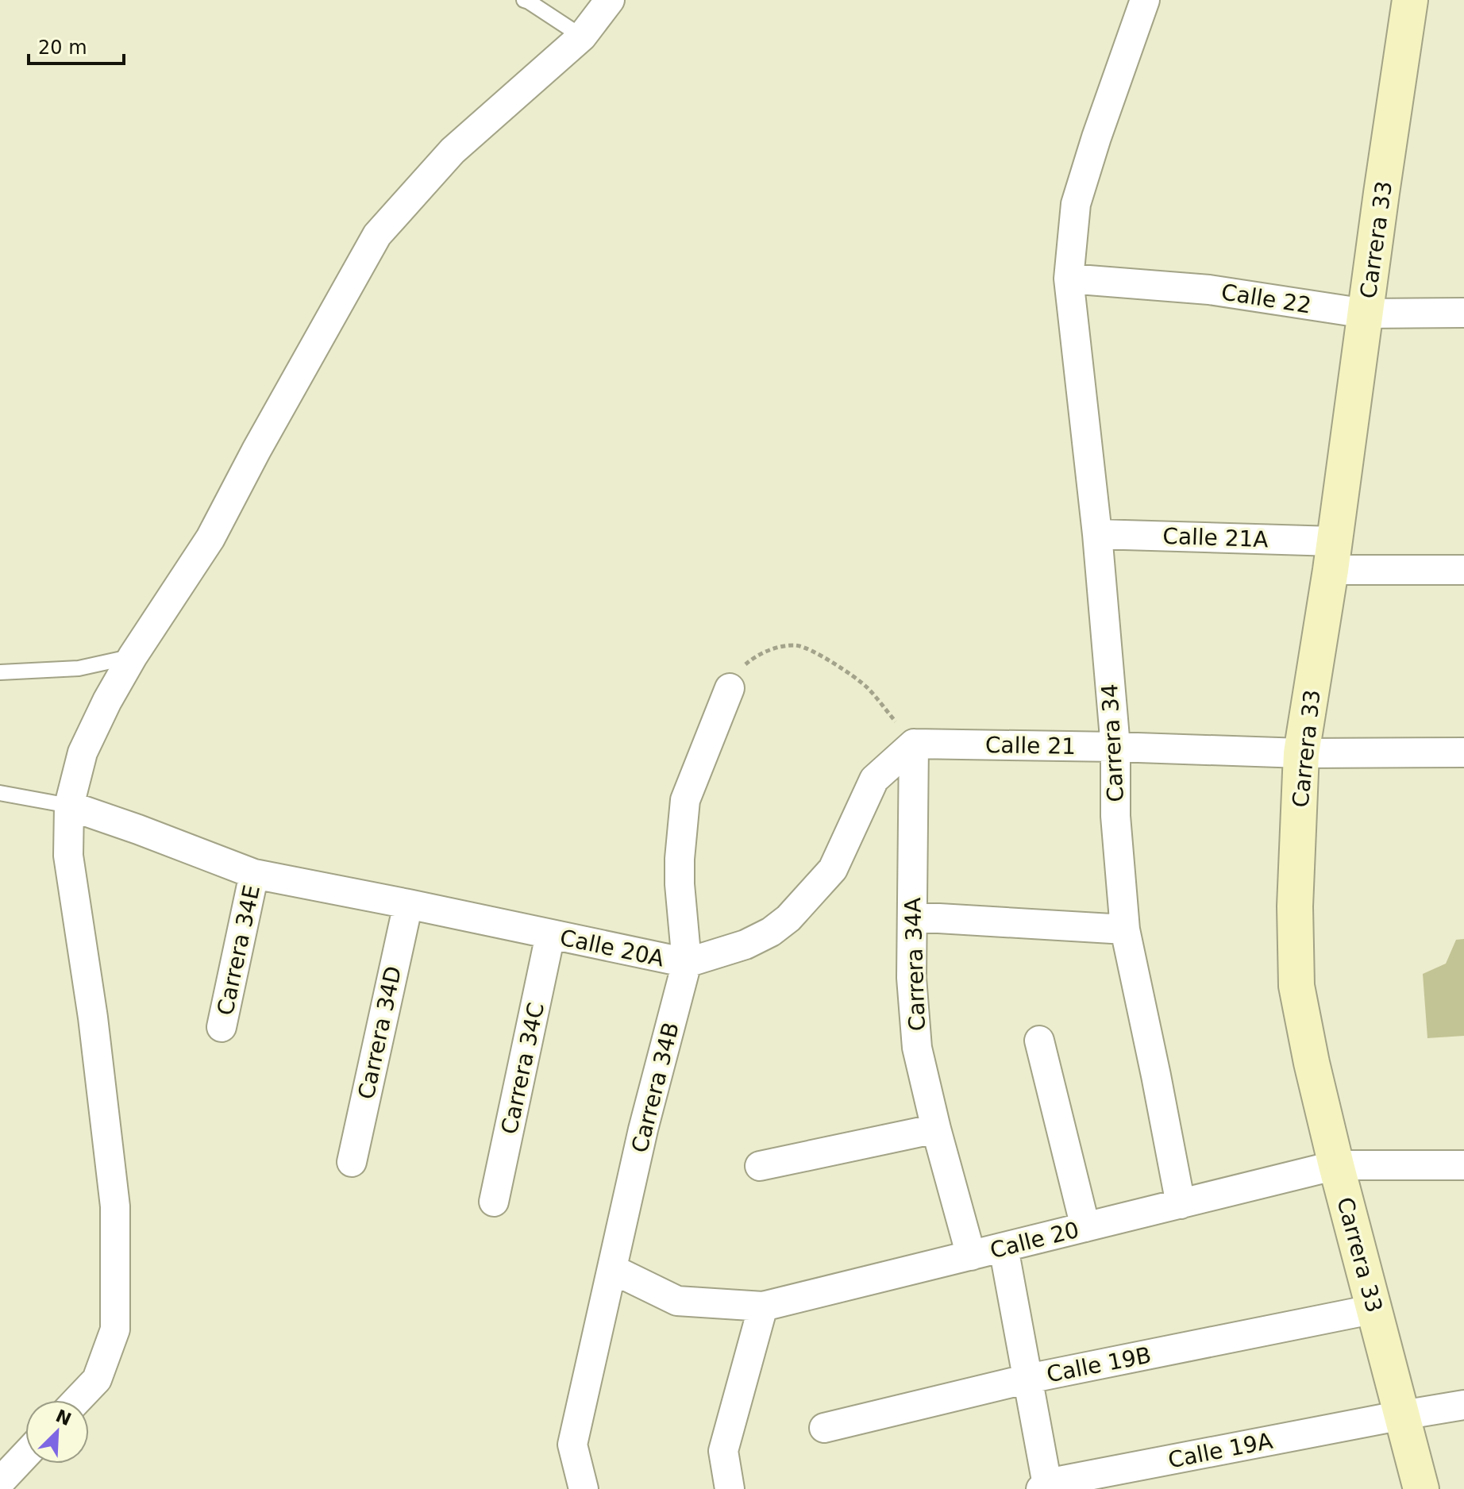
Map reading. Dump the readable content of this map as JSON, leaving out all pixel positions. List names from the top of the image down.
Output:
{
  "streets": {
    "main road": ["Carrera 33"],
    "street": [
      "Calle 22",
      "Calle 21A",
      "Carrera 34",
      "Calle 21",
      "Calle 20A",
      "Carrera 34E",
      "Carrera 34A",
      "Carrera 34D",
      "Carrera 34C",
      "Carrera 34B",
      "Calle 20",
      "Calle 19B",
      "Calle 19A"
    ]
  },
  "crossings": [
    ["Carrera 33", "Calle 22"],
    ["Carrera 33", "Calle 21A"],
    ["Carrera 33", "Calle 21"],
    ["Carrera 33", "Calle 20"],
    ["Carrera 33", "Calle 19B"],
    ["Carrera 33", "Calle 19A"],
    ["Calle 22", "Carrera 34"],
    ["Calle 21A", "Carrera 34"],
    ["Carrera 34", "Calle 21"],
    ["Carrera 34", "Calle 20"],
    ["Calle 21", "Calle 20A"],
    ["Calle 21", "Carrera 34A"],
    ["Calle 20A", "Carrera 34E"],
    ["Calle 20A", "Carrera 34A"],
    ["Calle 20A", "Carrera 34D"],
    ["Calle 20A", "Carrera 34C"],
    ["Calle 20A", "Carrera 34B"],
    ["Carrera 34A", "Calle 20"],
    ["Carrera 34B", "Calle 20"]
  ],
  "scale_bar": "20 m",
  "north": "top right"
}
